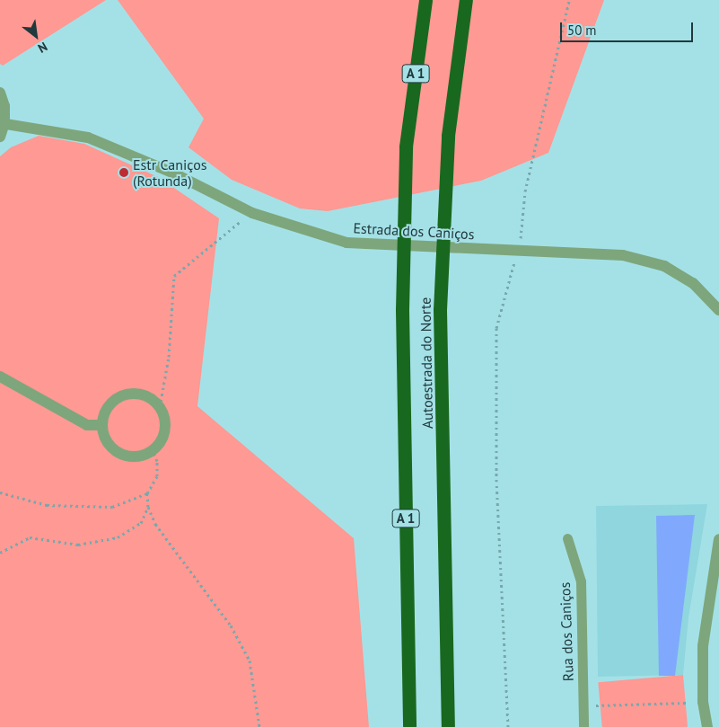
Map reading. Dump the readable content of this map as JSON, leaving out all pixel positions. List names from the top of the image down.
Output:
{
  "streets": {
    "highway": ["A 1", "Autoestrada do Norte"],
    "street": ["Estrada dos Caniços"],
    "lane": ["Rua dos Caniços"]
  },
  "places": ["Estr Caniços (Rotunda)"],
  "scale_bar": "50 m",
  "north": "bottom right"
}
